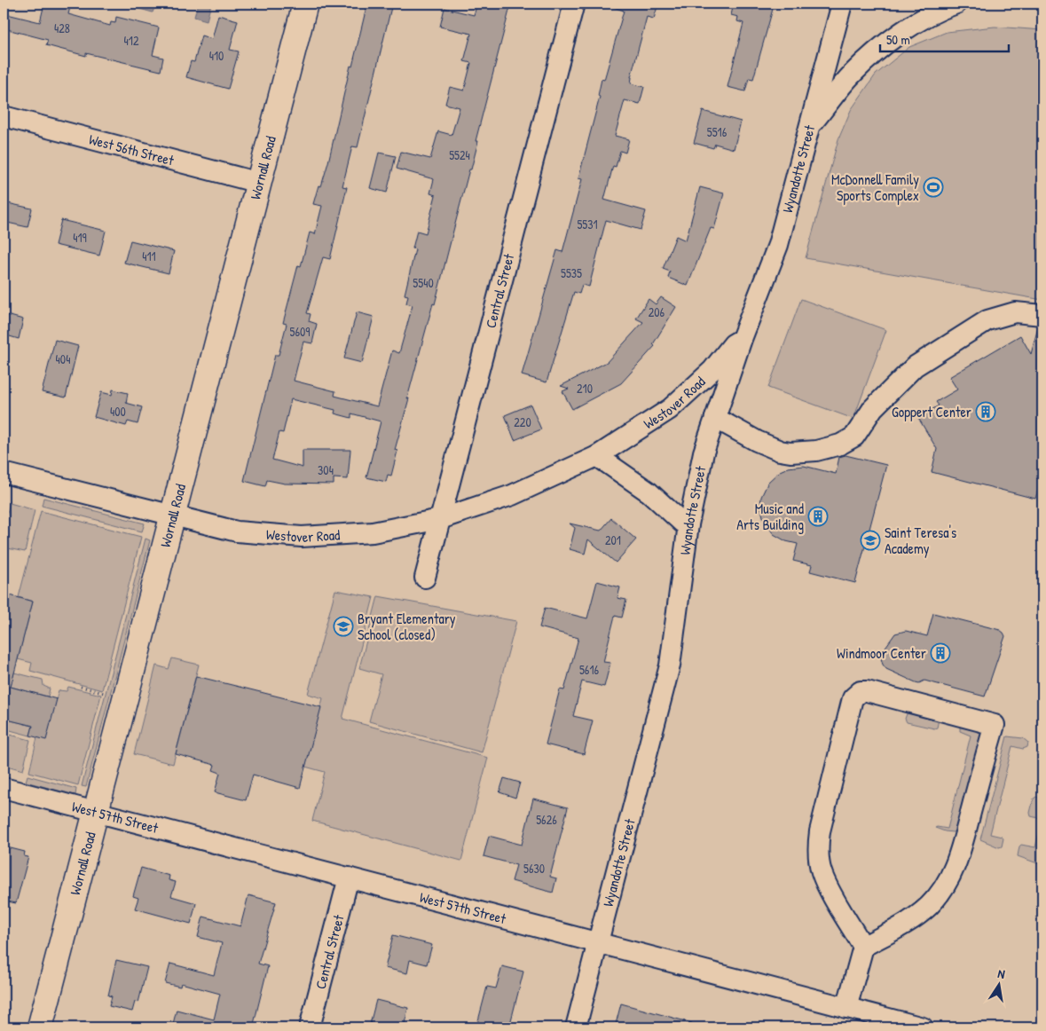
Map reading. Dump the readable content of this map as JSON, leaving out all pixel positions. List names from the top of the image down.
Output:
{
  "streets": {
    "main road": ["Wornall Road"],
    "street": [
      "West 56th Street",
      "Wyandotte Street",
      "Central Street",
      "Westover Road",
      "West 57th Street"
    ]
  },
  "crossings": [
    ["West 56th Street", "Wornall Road"],
    ["Wornall Road", "Westover Road"],
    ["Wornall Road", "West 57th Street"],
    ["Wyandotte Street", "Westover Road"],
    ["Wyandotte Street", "West 57th Street"],
    ["Central Street", "Westover Road"],
    ["Central Street", "West 57th Street"]
  ],
  "places": {
    "sports": ["McDonnell Family Sports Complex"],
    "building": ["Goppert Center", "Music and Arts Building", "Windmoor Center"],
    "school or university": ["Saint Teresa's Academy", "Bryant Elementary School (closed)"]
  },
  "house_numbers": [
    "428",
    "412",
    "410",
    "5516",
    "5524",
    "5531",
    "419",
    "411",
    "5535",
    "5540",
    "206",
    "5609",
    "404",
    "210",
    "400",
    "220",
    "304",
    "201",
    "5616",
    "5626",
    "5630"
  ],
  "scale_bar": "50 m",
  "north": "top"
}
